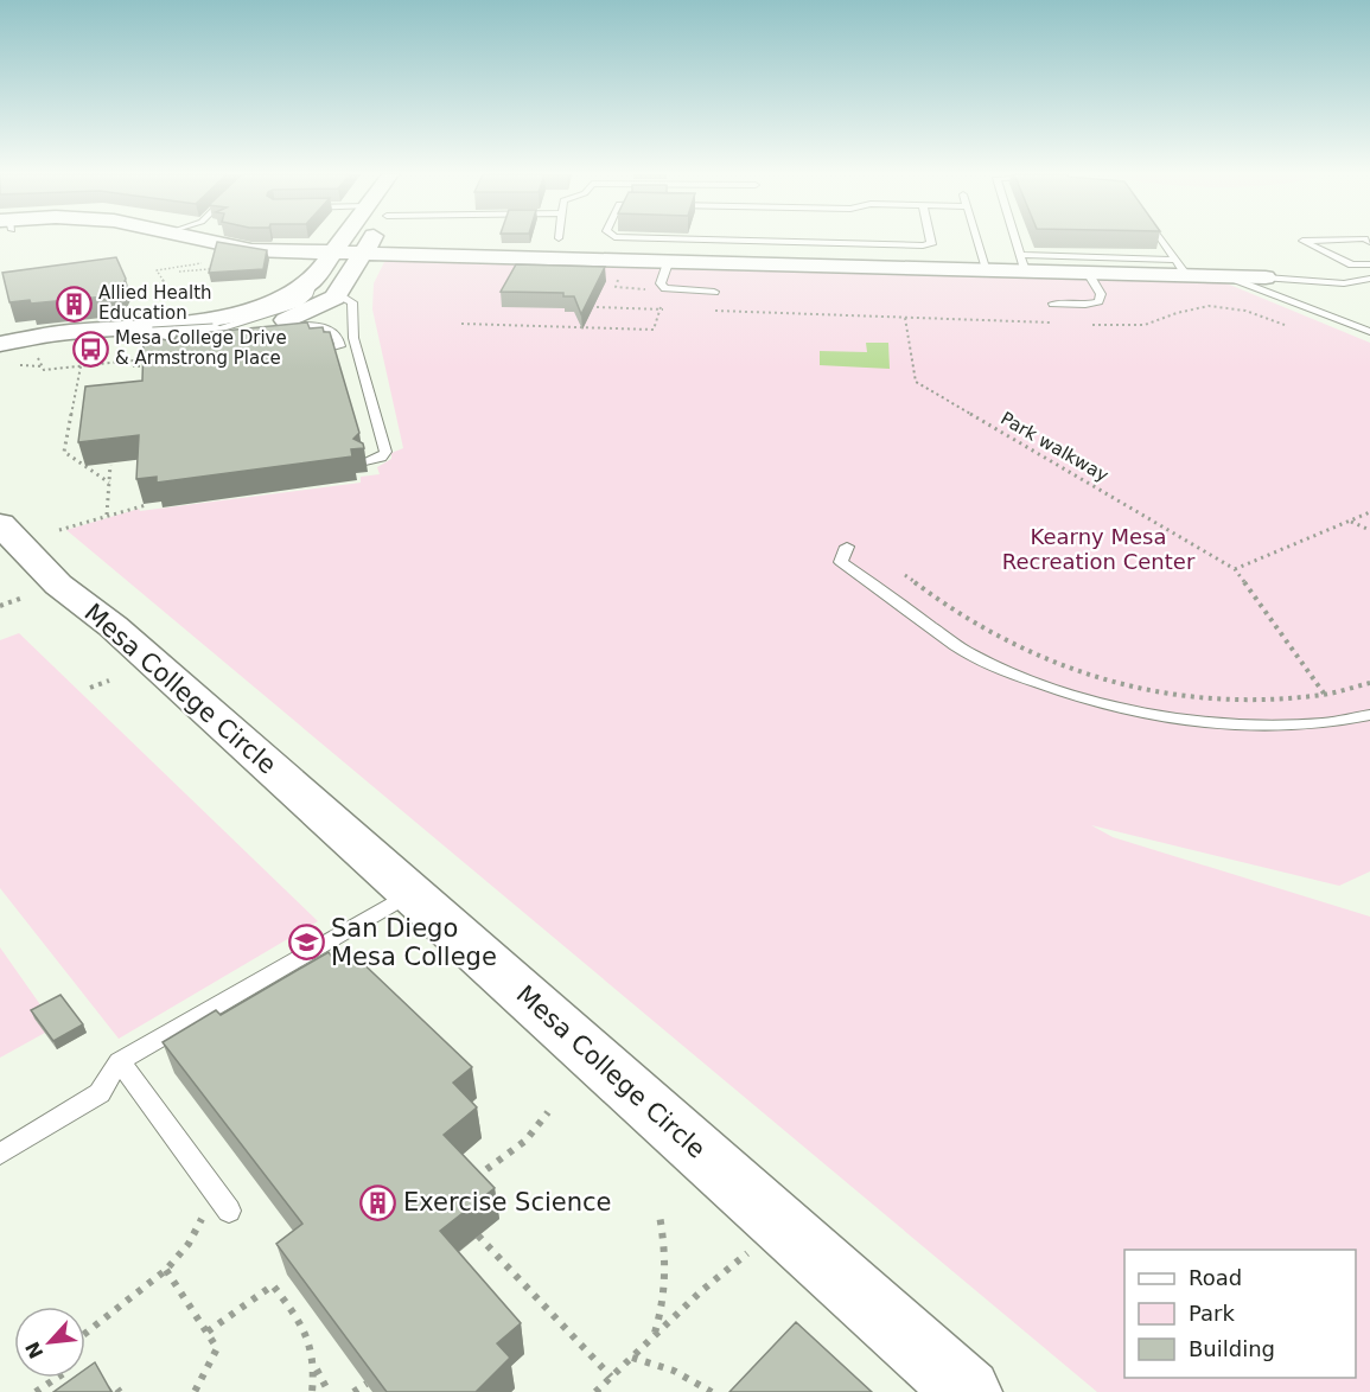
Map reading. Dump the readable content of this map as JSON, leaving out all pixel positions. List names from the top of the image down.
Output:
{
  "streets": {
    "street": ["Mesa College Circle"],
    "path": ["Park walkway"]
  },
  "parks": ["Kearny Mesa Recreation Center"],
  "places": {
    "building": ["Allied Health Education", "Exercise Science"],
    "bus stop": ["Mesa College Drive & Armstrong Place"],
    "school or university": ["San Diego Mesa College"]
  },
  "legend": ["Road", "Park", "Building"],
  "north": "bottom left"
}
